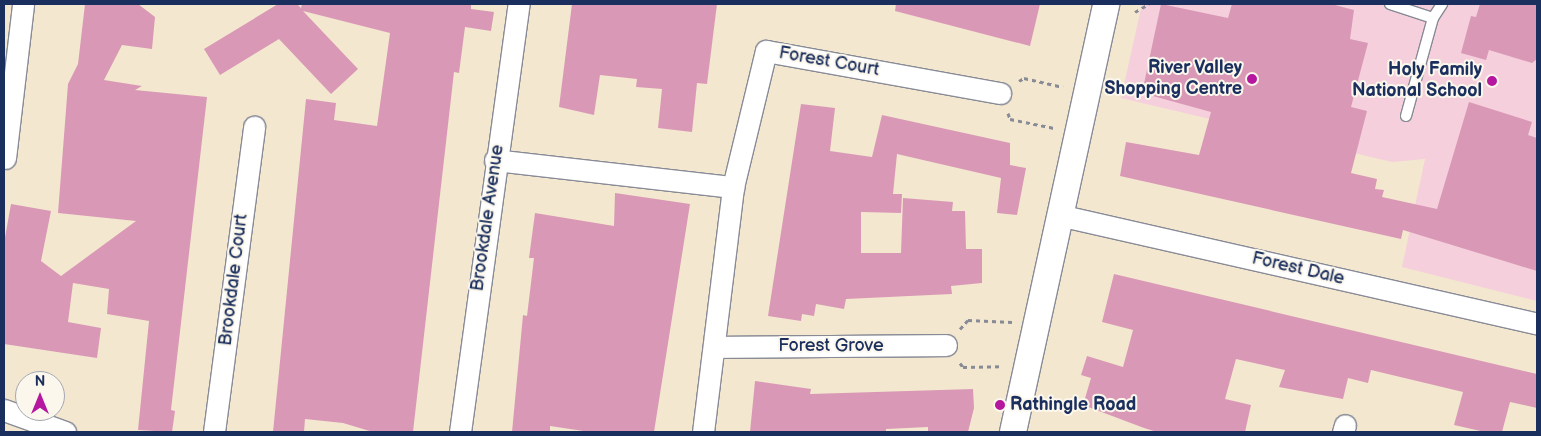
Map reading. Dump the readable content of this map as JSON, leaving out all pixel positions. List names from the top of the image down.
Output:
{
  "streets": {
    "street": [
      "Forest Court",
      "Brookdale Avenue",
      "Forest Dale",
      "Brookdale Court",
      "Forest Grove"
    ]
  },
  "crossings": [
    ["Forest Court", "Forest Grove"]
  ],
  "places": ["River Valley Shopping Centre", "Holy Family National School", "Rathingle Road"],
  "north": "top"
}
